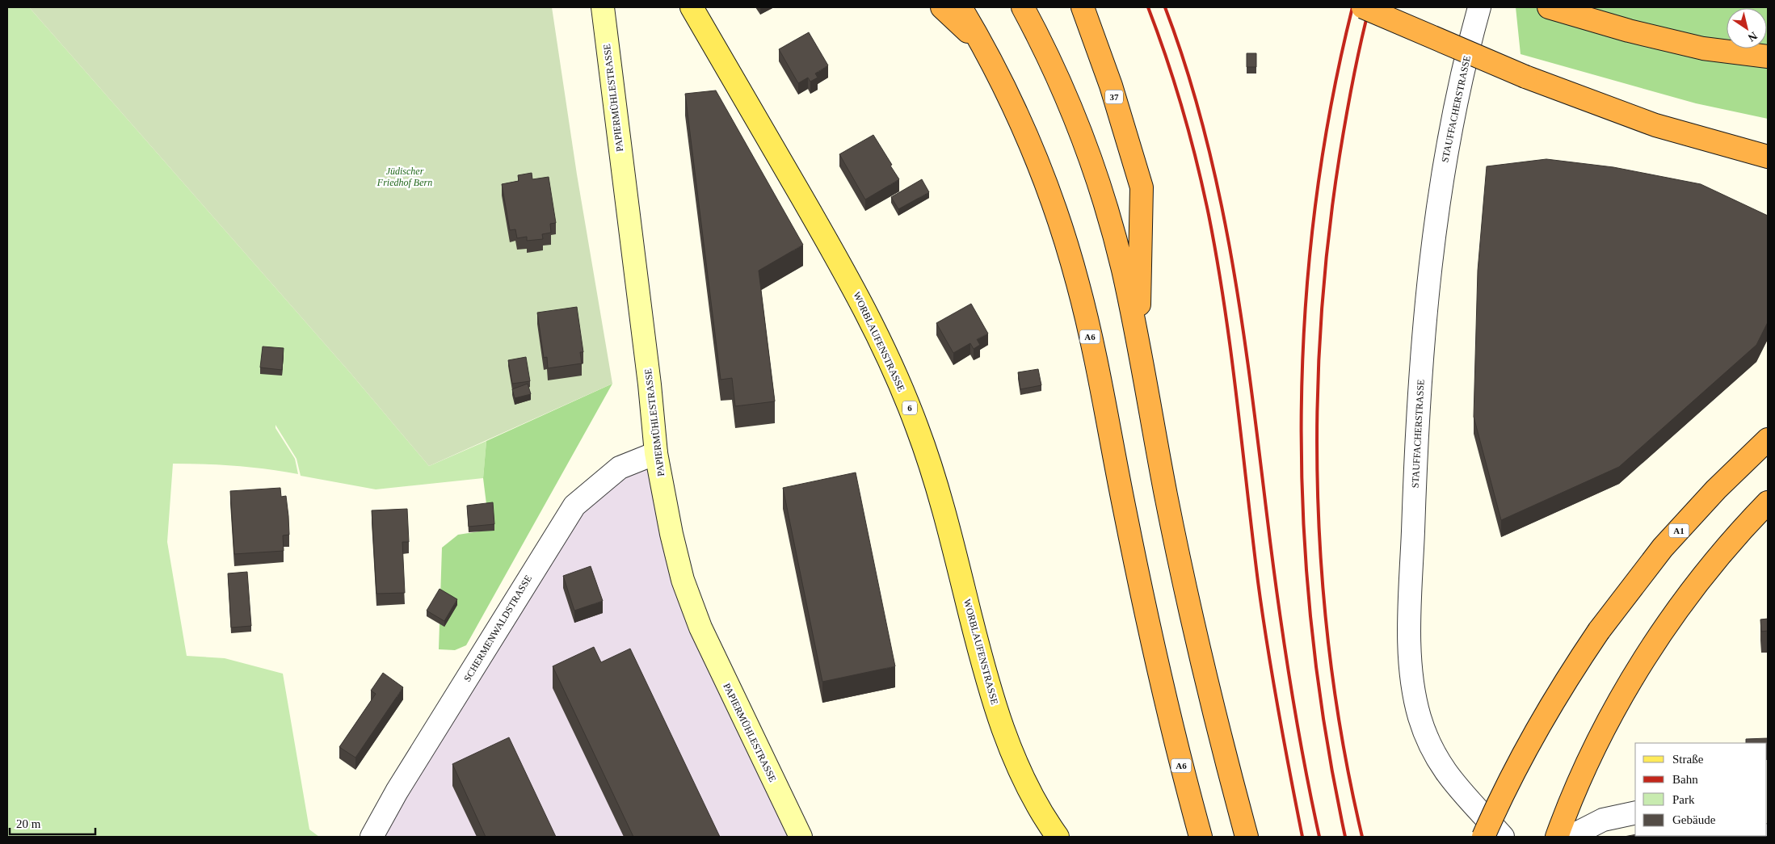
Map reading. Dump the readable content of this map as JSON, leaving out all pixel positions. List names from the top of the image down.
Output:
{
  "streets": {
    "highway": ["37", "A6", "A1"],
    "main road": ["PAPIERMÜHLESTRASSE", "WORBLAUFENSTRASSE", "6"],
    "street": ["STAUFFACHERSTRASSE", "SCHERMENWALDSTRASSE"]
  },
  "crossings": [
    ["PAPIERMÜHLESTRASSE", "SCHERMENWALDSTRASSE"]
  ],
  "parks": ["Jüdischer Friedhof Bern"],
  "legend": [
    "Straße",
    "Bahn",
    "Park",
    "Gebäude"
  ],
  "scale_bar": "20 m",
  "north": "bottom right"
}
